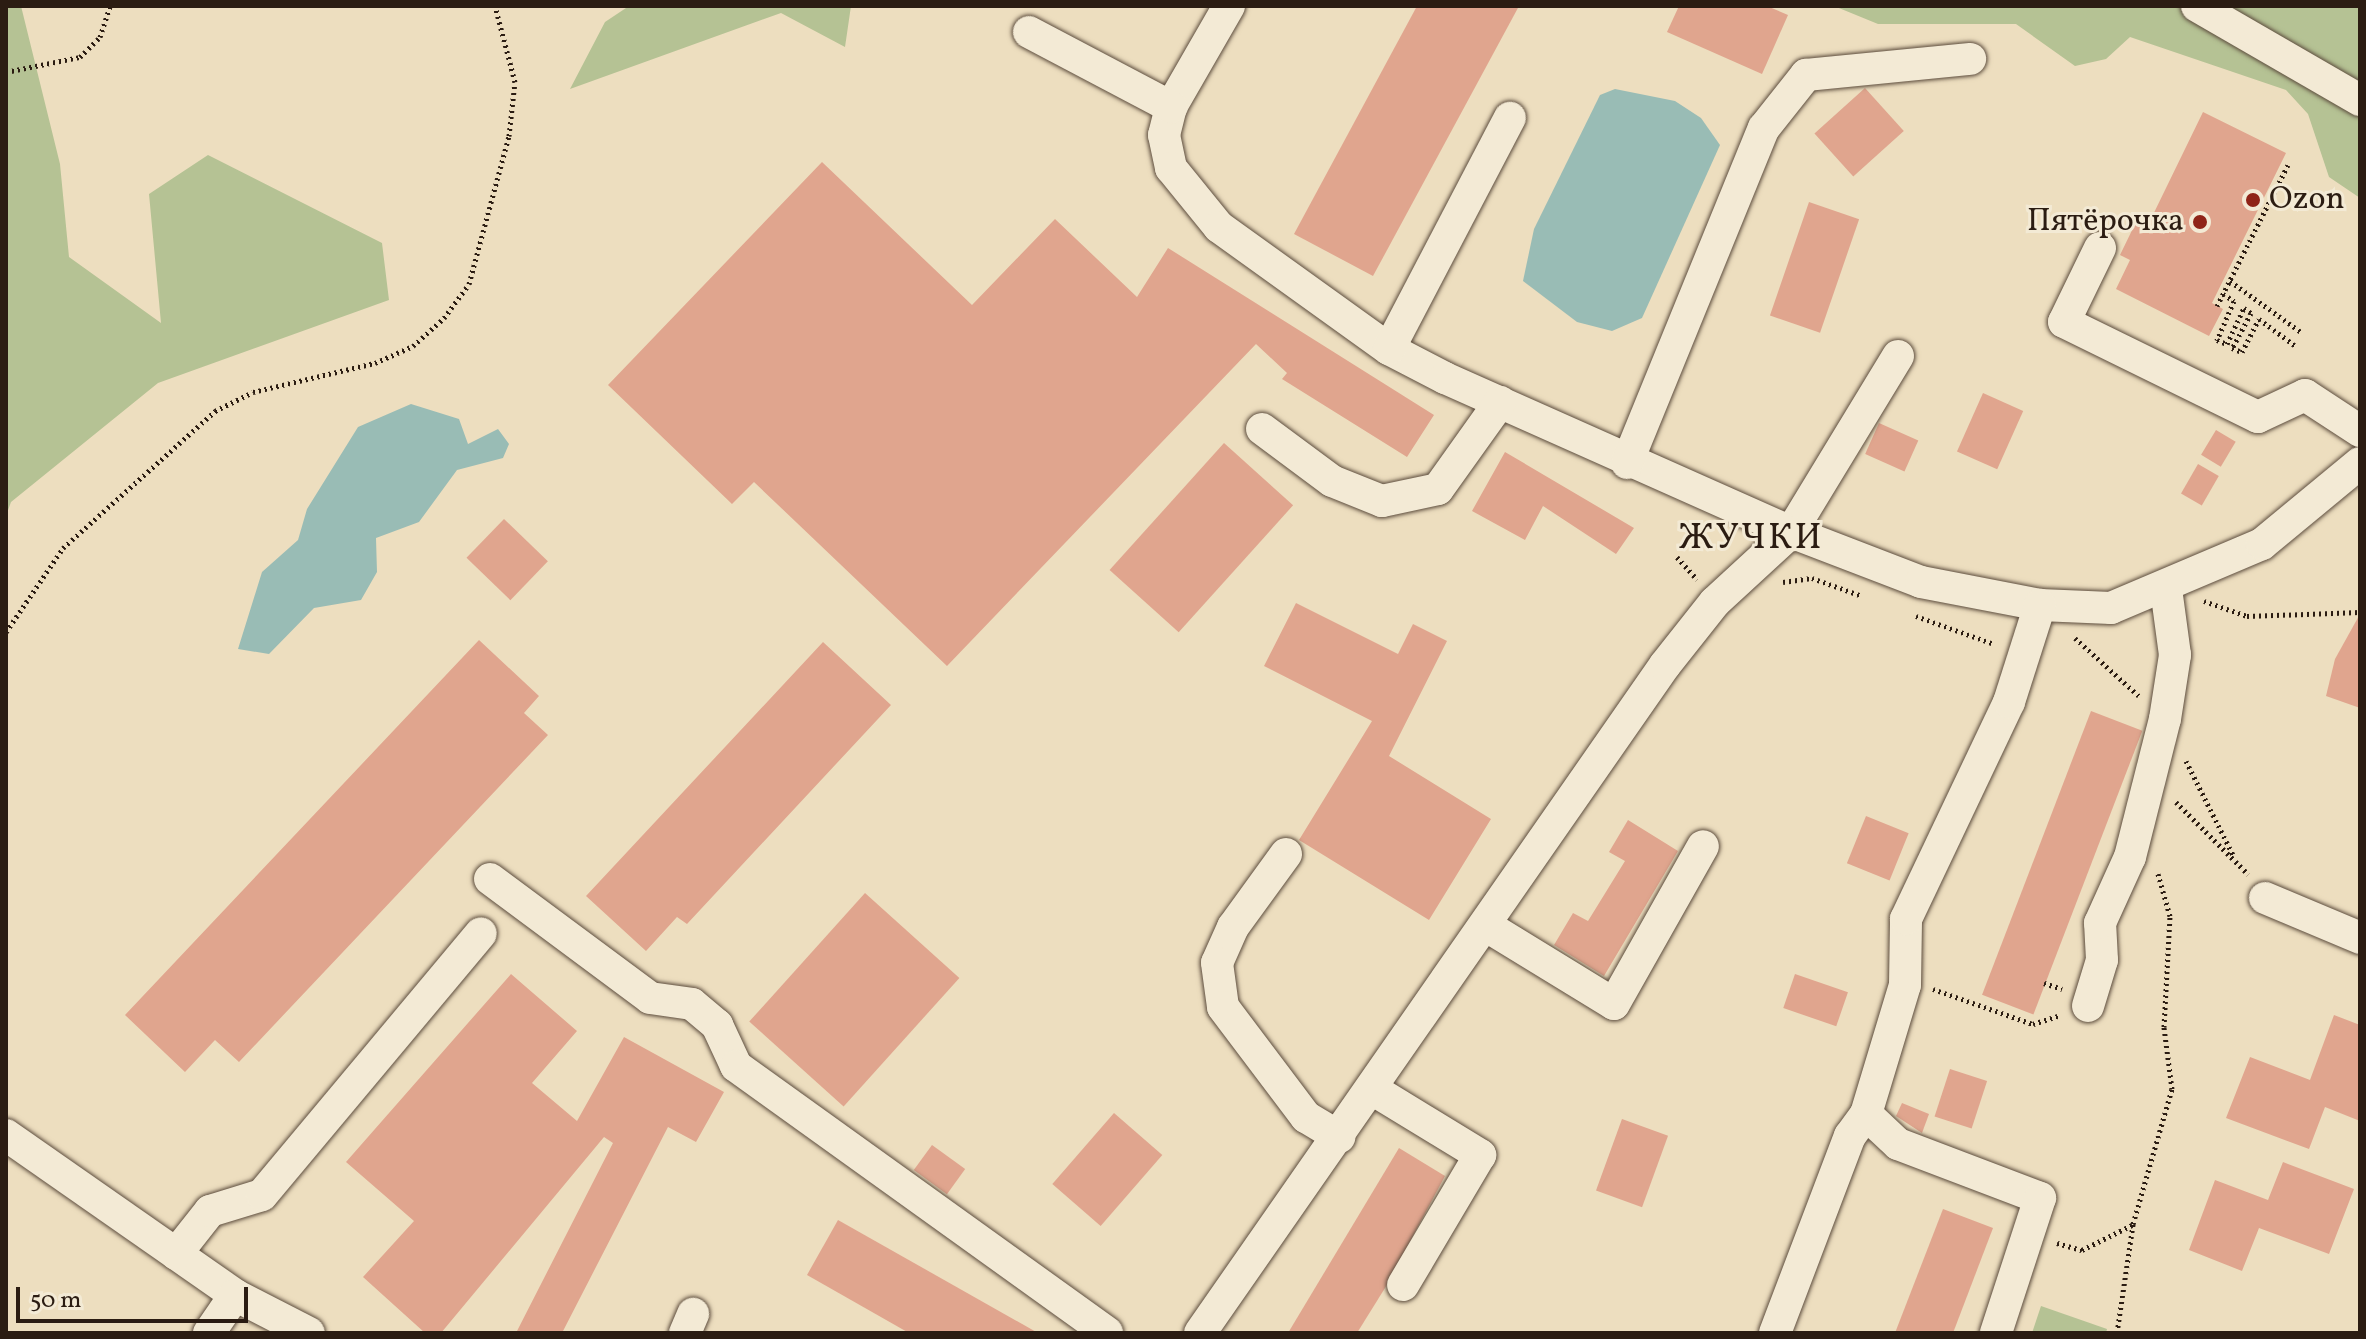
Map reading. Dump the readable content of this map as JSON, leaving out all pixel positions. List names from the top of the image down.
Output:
{
  "districts": ["ЖУЧКИ"],
  "places": ["Ozon", "Пятёрочка"],
  "scale_bar": "50 m"
}
